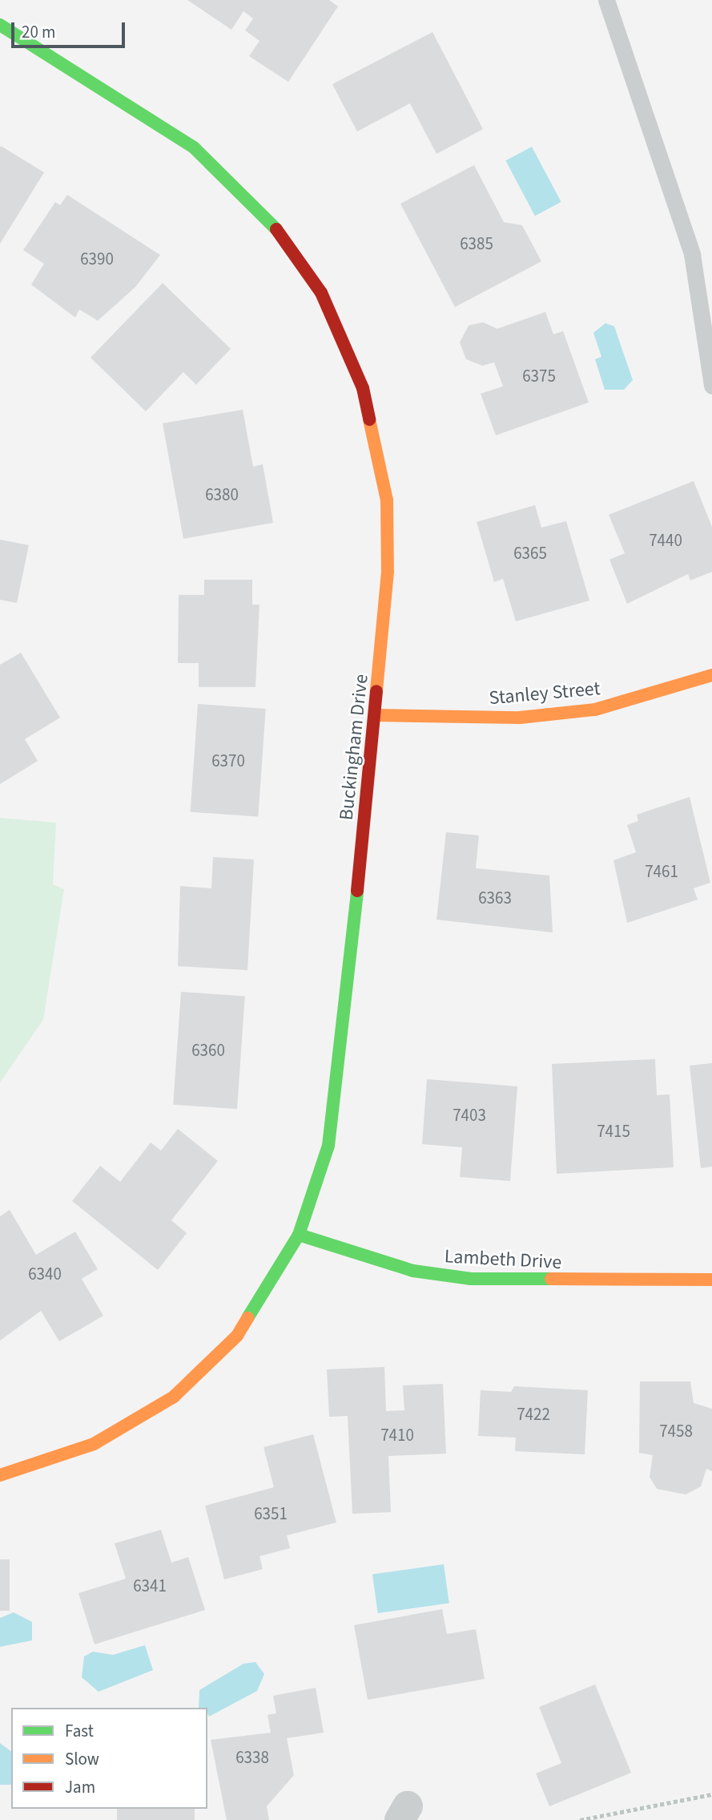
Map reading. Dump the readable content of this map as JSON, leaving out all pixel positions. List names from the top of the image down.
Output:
{
  "streets": {
    "street": ["Stanley Street", "Buckingham Drive", "Lambeth Drive"]
  },
  "crossings": [
    ["Stanley Street", "Buckingham Drive"],
    ["Buckingham Drive", "Lambeth Drive"]
  ],
  "house_numbers": [
    "6385",
    "6390",
    "6375",
    "6380",
    "7440",
    "6365",
    "6370",
    "7461",
    "6363",
    "6360",
    "7403",
    "7415",
    "6340",
    "7422",
    "7458",
    "7410",
    "6351",
    "6341",
    "6338"
  ],
  "legend": ["Fast", "Slow", "Jam"],
  "scale_bar": "20 m"
}
